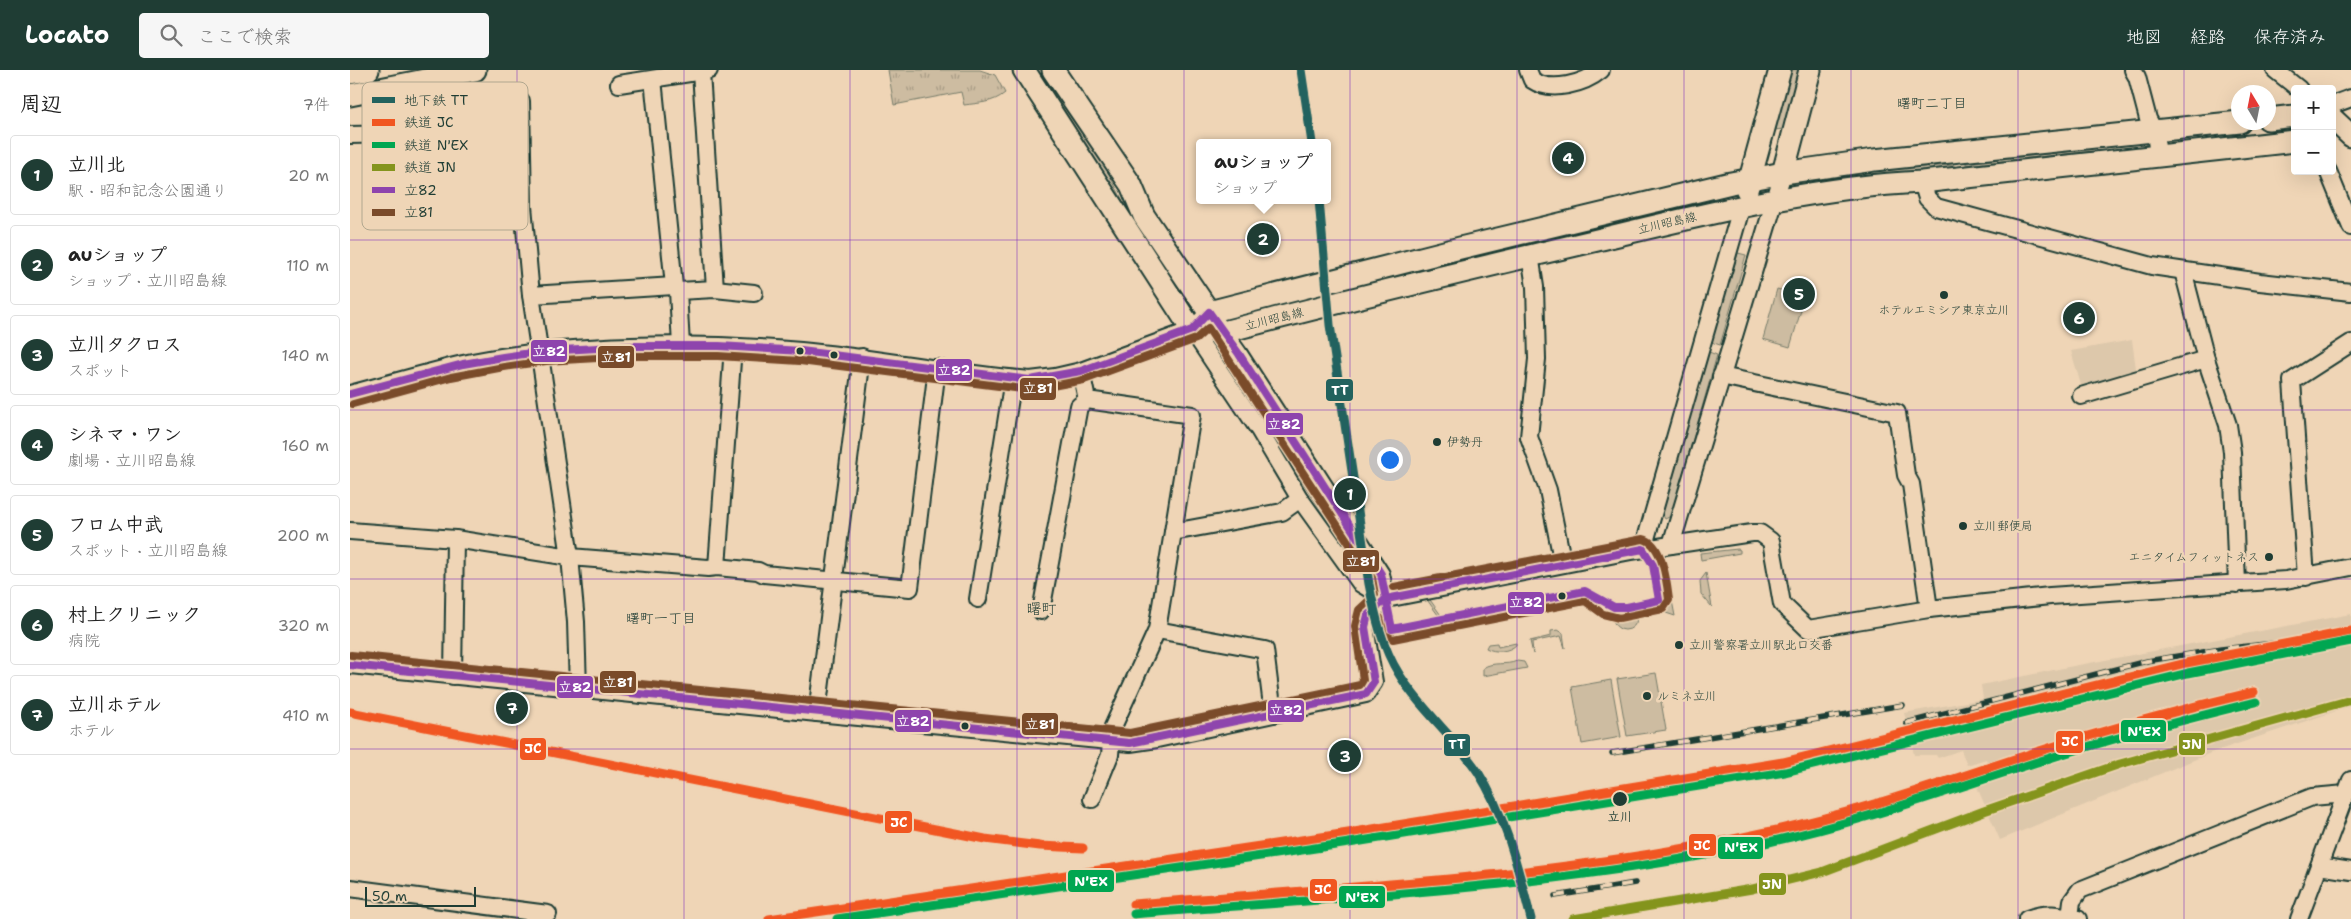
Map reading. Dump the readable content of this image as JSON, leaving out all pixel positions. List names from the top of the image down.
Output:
{
  "streets": {
    "main road": ["立川昭島線"]
  },
  "districts": ["曙町二丁目", "曙町", "曙町一丁目"],
  "places": [
    "ホテルエミシア東京立川",
    "伊勢丹",
    "立川郵便局",
    "エニタイムフィットネス",
    "立川警察署立川駅北口交番",
    "ルミネ立川",
    "立川"
  ],
  "lines": [
    "metro line TT",
    "transit line 立82",
    "transit line 立81",
    "rail line JC",
    "rail line N'EX",
    "rail line JN"
  ],
  "legend": [
    "地下鉄 TT",
    "鉄道 JC",
    "鉄道 N'EX",
    "鉄道 JN",
    "立82",
    "立81"
  ],
  "scale_bar": "50 m",
  "north": "top",
  "page": {
    "header": "Locato",
    "search": "ここで検索",
    "nav": ["地図", "経路", "保存済み"],
    "heading": ["周辺", "7件"],
    "map_buttons": ["+", "−"],
    "list": [
      {
        "mark": "1",
        "name": "立川北",
        "note": "駅 · 昭和記念公園通り",
        "value": "20 m"
      },
      {
        "mark": "2",
        "name": "auショップ",
        "note": "ショップ · 立川昭島線",
        "value": "110 m"
      },
      {
        "mark": "3",
        "name": "立川タクロス",
        "note": "スポット",
        "value": "140 m"
      },
      {
        "mark": "4",
        "name": "シネマ・ワン",
        "note": "劇場 · 立川昭島線",
        "value": "160 m"
      },
      {
        "mark": "5",
        "name": "フロム中武",
        "note": "スポット · 立川昭島線",
        "value": "200 m"
      },
      {
        "mark": "6",
        "name": "村上クリニック",
        "note": "病院",
        "value": "320 m"
      },
      {
        "mark": "7",
        "name": "立川ホテル",
        "note": "ホテル",
        "value": "410 m"
      }
    ],
    "popup": ["auショップ", "ショップ"],
    "pins": [
      "4",
      "2",
      "5",
      "6",
      "1",
      "7",
      "3"
    ],
    "scale": "50 m"
  }
}
